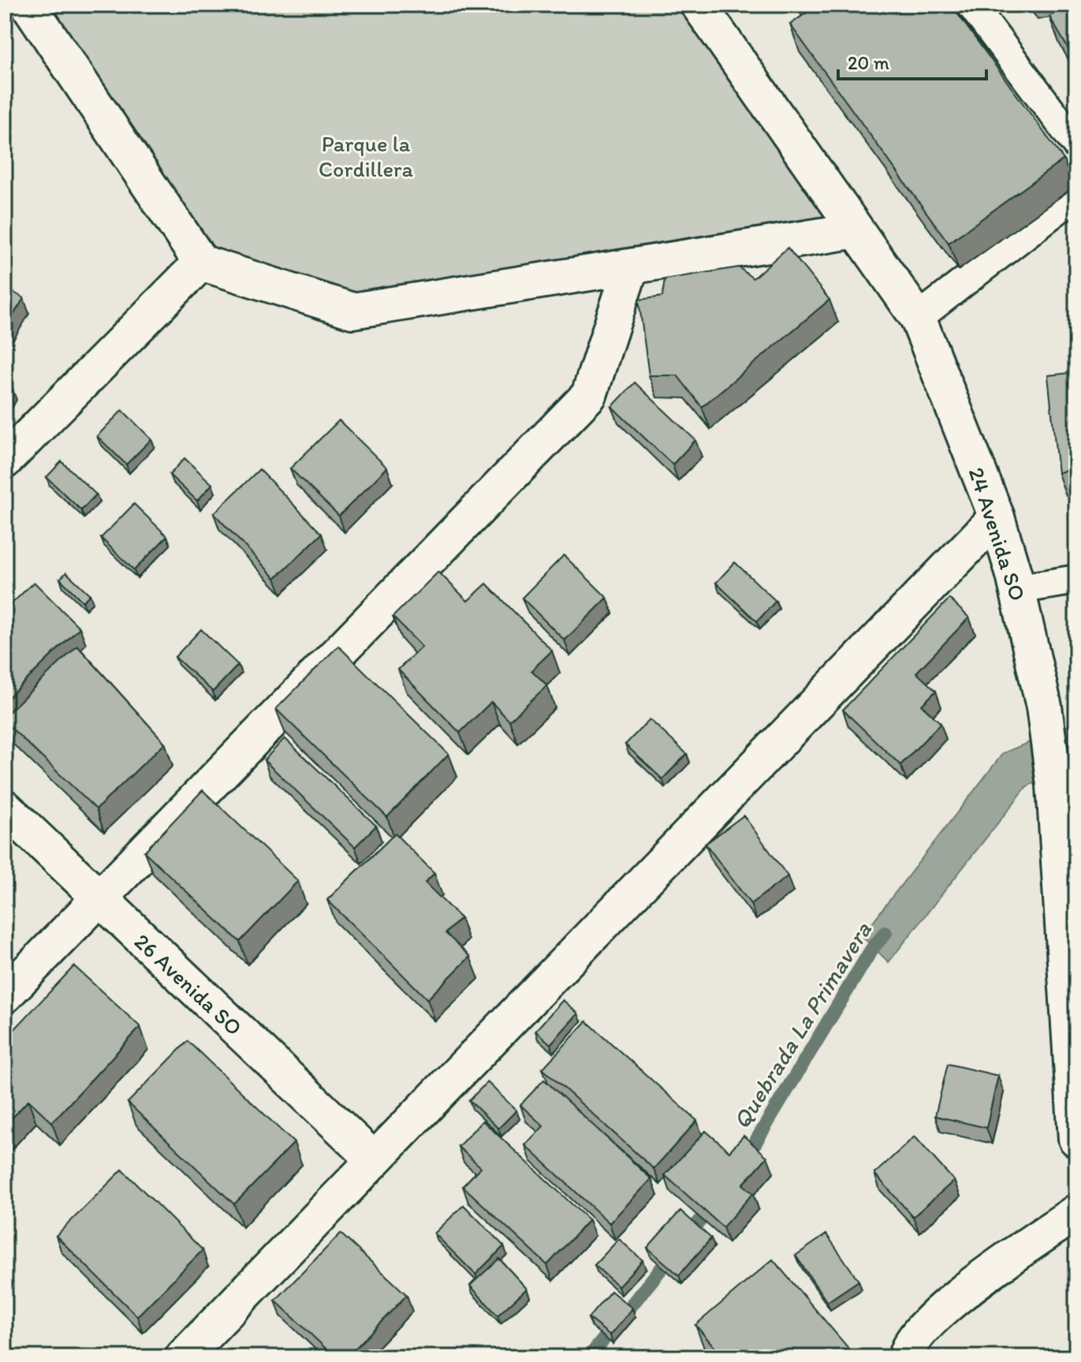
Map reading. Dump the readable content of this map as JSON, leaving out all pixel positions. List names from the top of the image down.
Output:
{
  "streets": {
    "street": ["24 Avenida SO", "26 Avenida SO"]
  },
  "water": ["Quebrada La Primavera"],
  "parks": ["Parque la Cordillera"],
  "scale_bar": "20 m"
}
